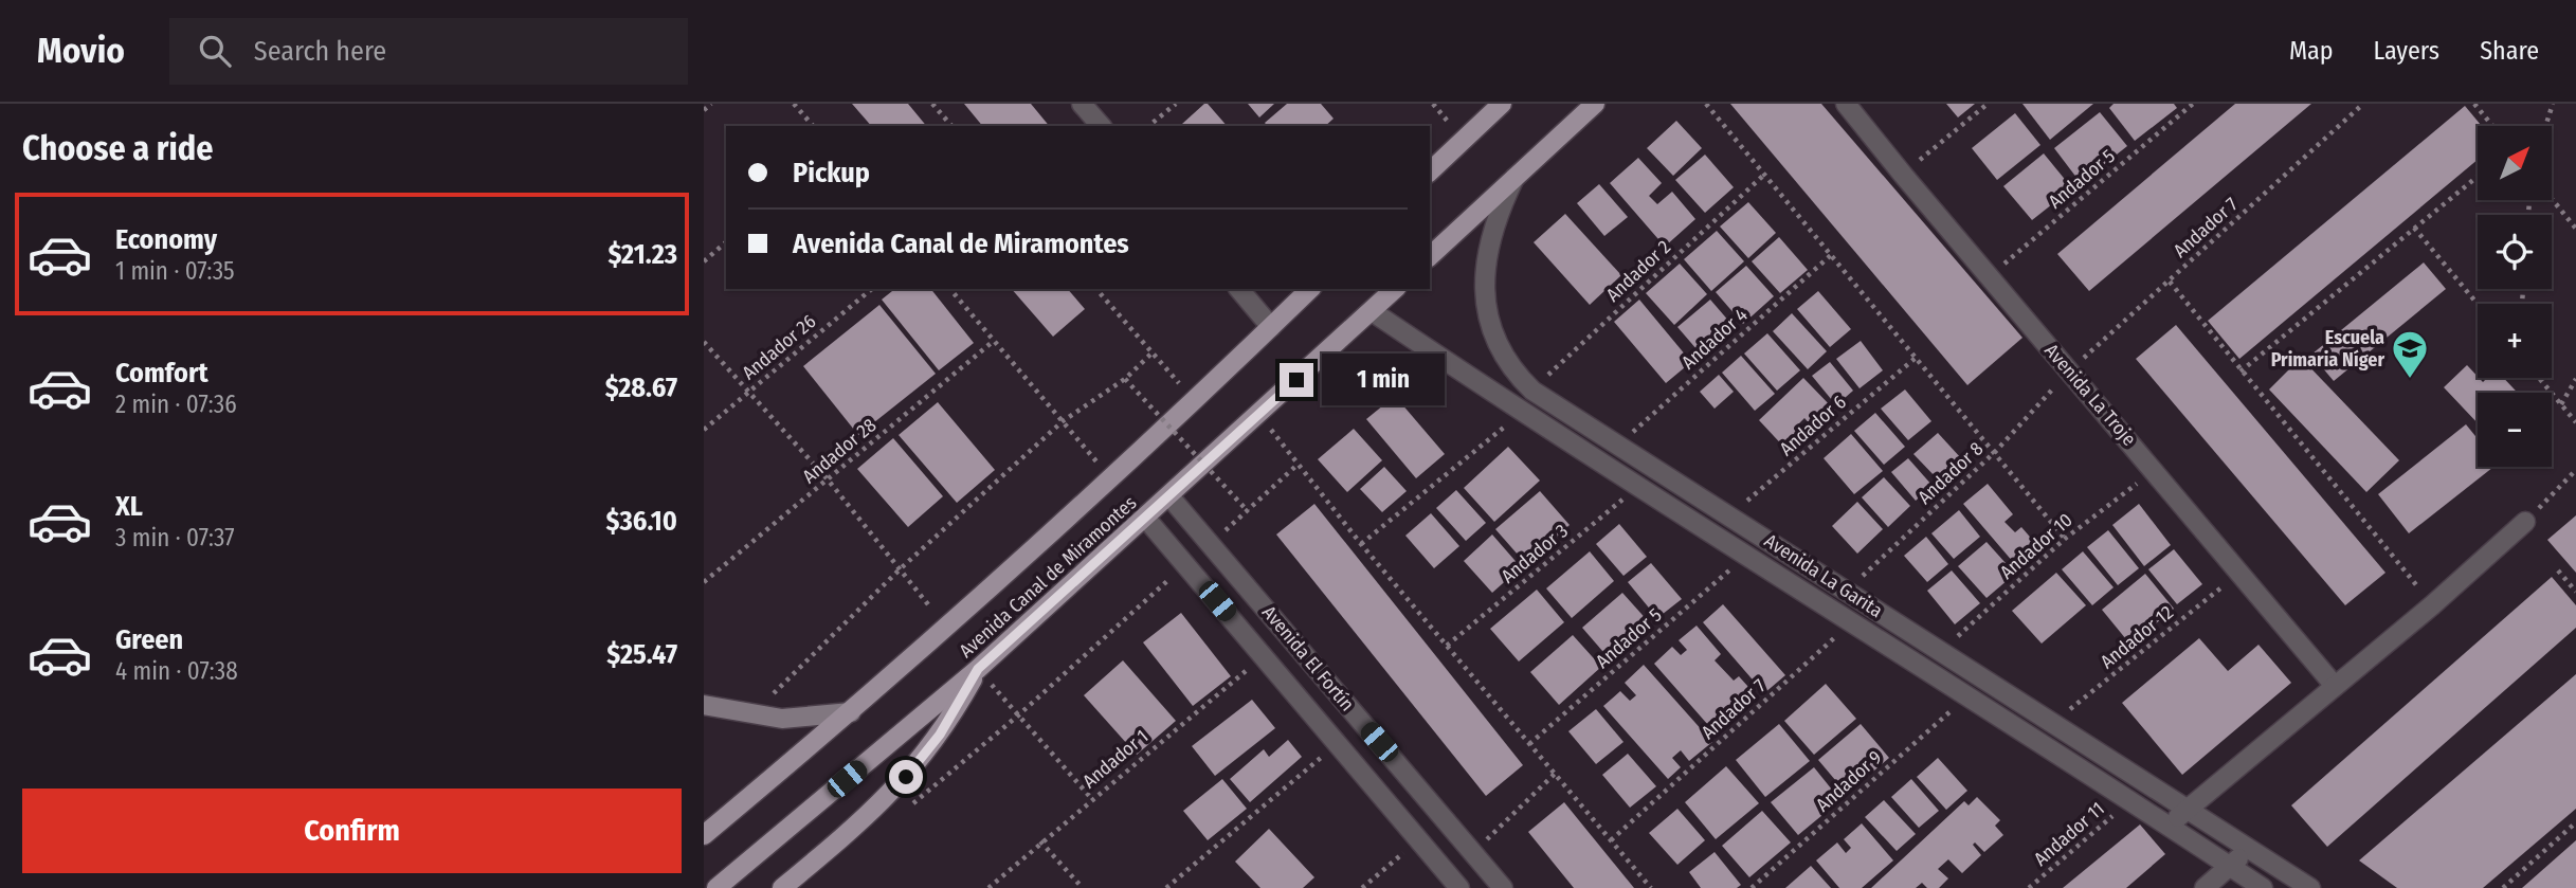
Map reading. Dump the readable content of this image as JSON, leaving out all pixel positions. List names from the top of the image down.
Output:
{
  "streets": {
    "main road": ["Avenida Canal de Miramontes"],
    "street": ["Avenida La Troje", "Avenida La Garita", "Avenida El Fortín"],
    "path": [
      "Andador 5",
      "Andador 7",
      "Andador 2",
      "Andador 4",
      "Andador 26",
      "Andador 6",
      "Andador 28",
      "Andador 8",
      "Andador 10",
      "Andador 3",
      "Andador 12",
      "Andador 1",
      "Andador 9",
      "Andador 11"
    ]
  },
  "crossings": [
    ["Andador 5", "Avenida La Troje"],
    ["Andador 5", "Avenida La Garita"],
    ["Andador 7", "Avenida La Troje"],
    ["Andador 7", "Andador 8"],
    ["Andador 7", "Avenida La Garita"],
    ["Andador 2", "Avenida La Garita"],
    ["Andador 4", "Avenida La Garita"],
    ["Avenida La Troje", "Andador 8"],
    ["Avenida La Troje", "Andador 10"],
    ["Avenida La Troje", "Andador 12"],
    ["Andador 6", "Avenida La Garita"],
    ["Andador 8", "Avenida La Garita"],
    ["Andador 10", "Avenida La Garita"],
    ["Andador 3", "Avenida La Garita"],
    ["Avenida La Garita", "Avenida Canal de Miramontes"],
    ["Avenida La Garita", "Andador 12"],
    ["Avenida La Garita", "Andador 9"],
    ["Avenida La Garita", "Andador 11"],
    ["Avenida Canal de Miramontes", "Avenida El Fortín"],
    ["Avenida El Fortín", "Andador 1"]
  ],
  "places": {
    "school or university": ["Escuela Primaria Níger"]
  },
  "north": "top right",
  "page": {
    "header": "Movio",
    "search": "Search here",
    "nav": ["Map", "Layers", "Share"],
    "heading": "Choose a ride",
    "map_buttons": ["+", "−"],
    "banner": ["Pickup", "Avenida Canal de Miramontes"],
    "list": [
      {
        "name": "Economy",
        "note": "1 min · 07:35",
        "value": "$21.23"
      },
      {
        "name": "Comfort",
        "note": "2 min · 07:36",
        "value": "$28.67"
      },
      {
        "name": "XL",
        "note": "3 min · 07:37",
        "value": "$36.10"
      },
      {
        "name": "Green",
        "note": "4 min · 07:38",
        "value": "$25.47"
      }
    ],
    "bubble": "1 min",
    "buttons": "Confirm"
  }
}
